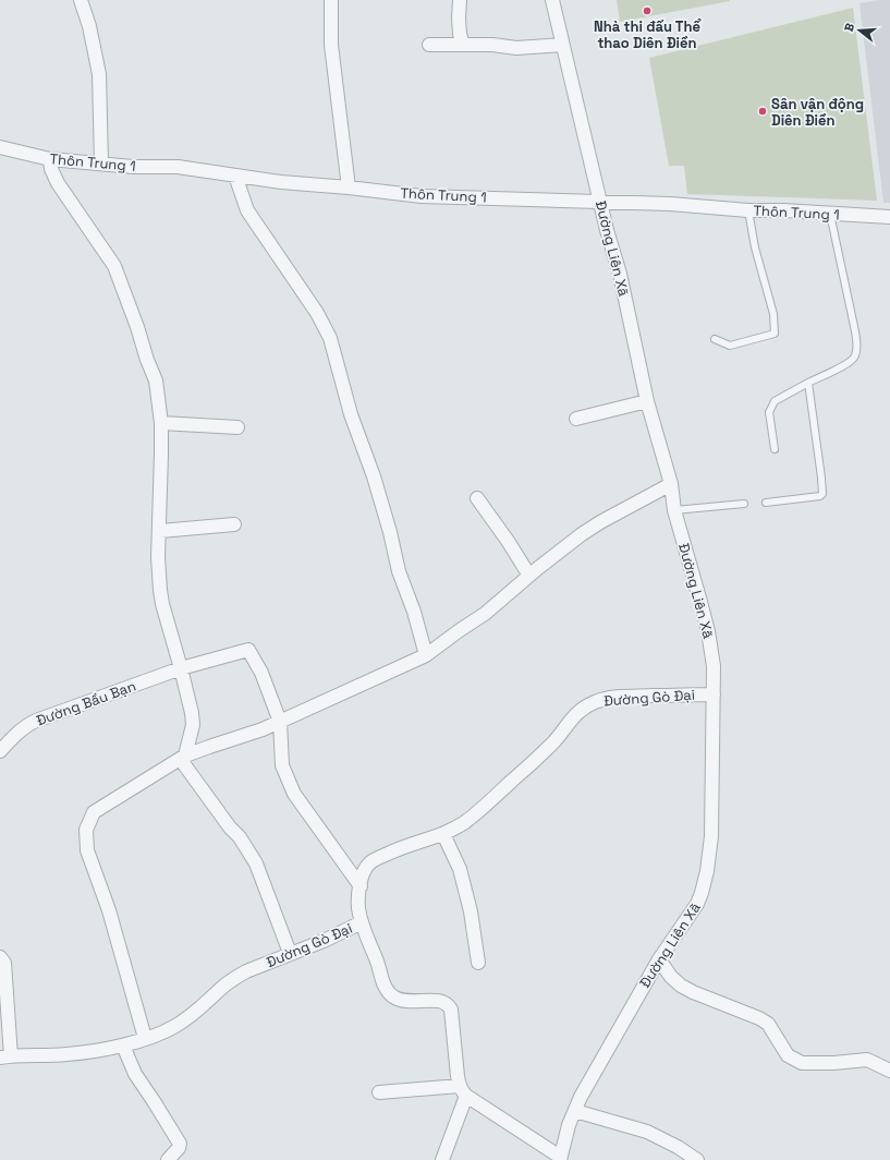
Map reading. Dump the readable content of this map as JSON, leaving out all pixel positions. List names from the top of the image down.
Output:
{
  "streets": {
    "street": [
      "Thôn Trung 1",
      "Đường Liên Xã",
      "Đường Gò Đại",
      "Đường Bầu Bạn"
    ]
  },
  "crossings": [
    ["Thôn Trung 1", "Đường Liên Xã"],
    ["Đường Liên Xã", "Đường Gò Đại"]
  ],
  "places": ["Nhà thi đấu Thể thao Diên Điền", "Sân vận động Diên Điền"],
  "north": "left"
}
